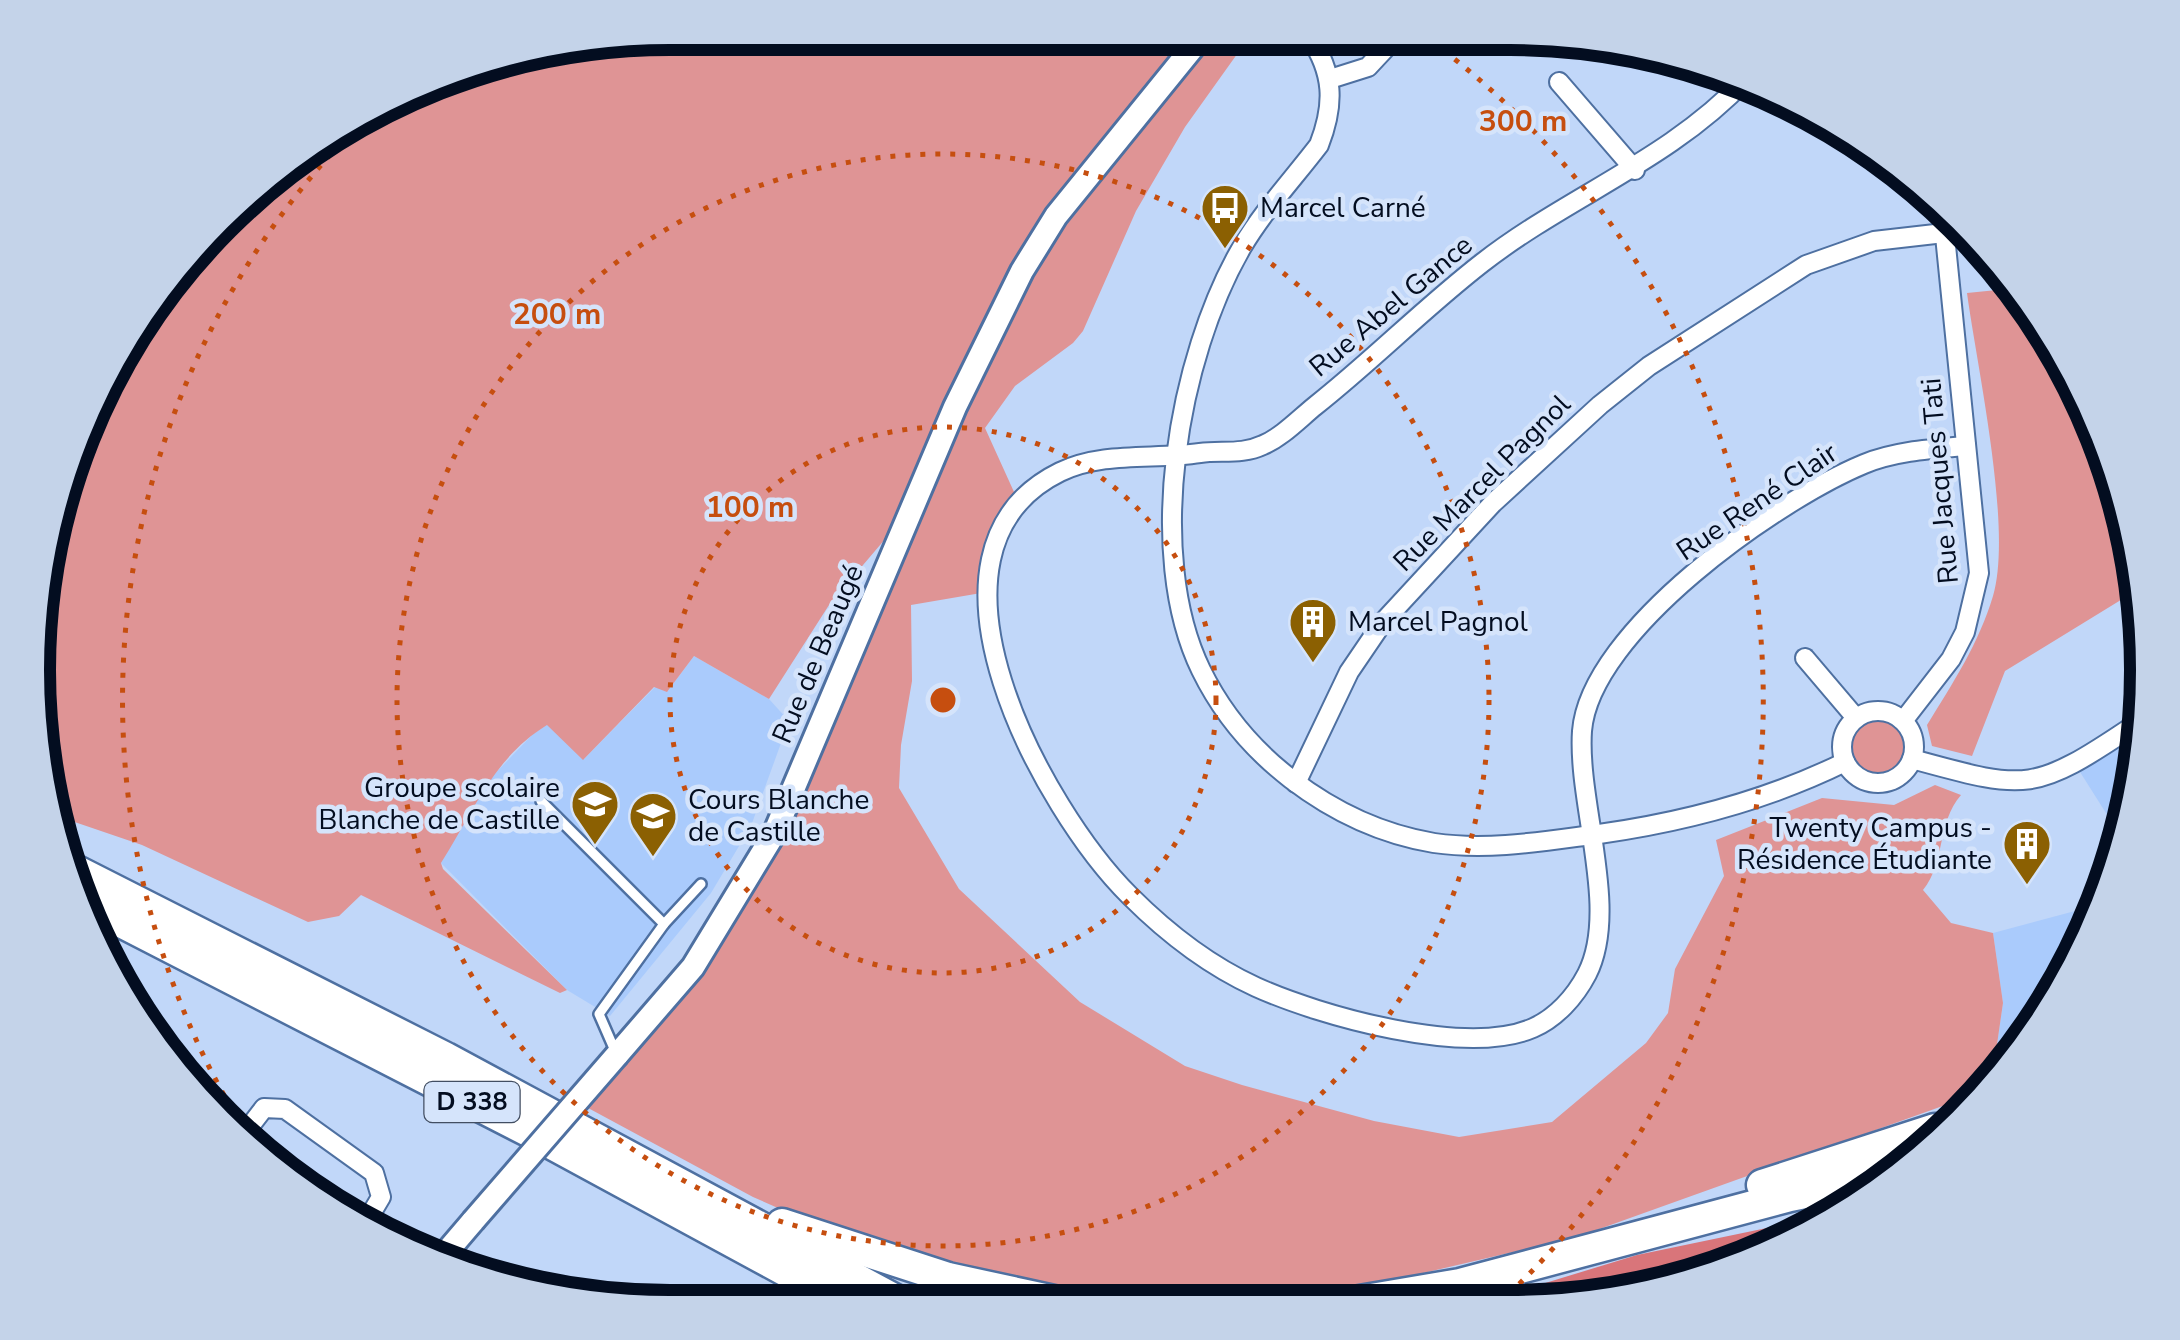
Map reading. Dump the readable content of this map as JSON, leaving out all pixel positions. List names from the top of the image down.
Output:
{
  "streets": {
    "highway": ["D 338"],
    "street": [
      "Rue Abel Gance",
      "Rue Jacques Tati",
      "Rue Marcel Pagnol",
      "Rue René Clair",
      "Rue de Beaugé"
    ]
  },
  "crossings": [
    ["Rue Abel Gance", "Rue René Clair"],
    ["Rue Jacques Tati", "Rue René Clair"]
  ],
  "places": {
    "bus stop": ["Marcel Carné"],
    "building": ["Marcel Pagnol", "Twenty Campus - Résidence Étudiante"],
    "school or university": ["Groupe scolaire Blanche de Castille", "Cours Blanche de Castille"]
  },
  "rings": ["300 m", "200 m", "100 m"]
}
